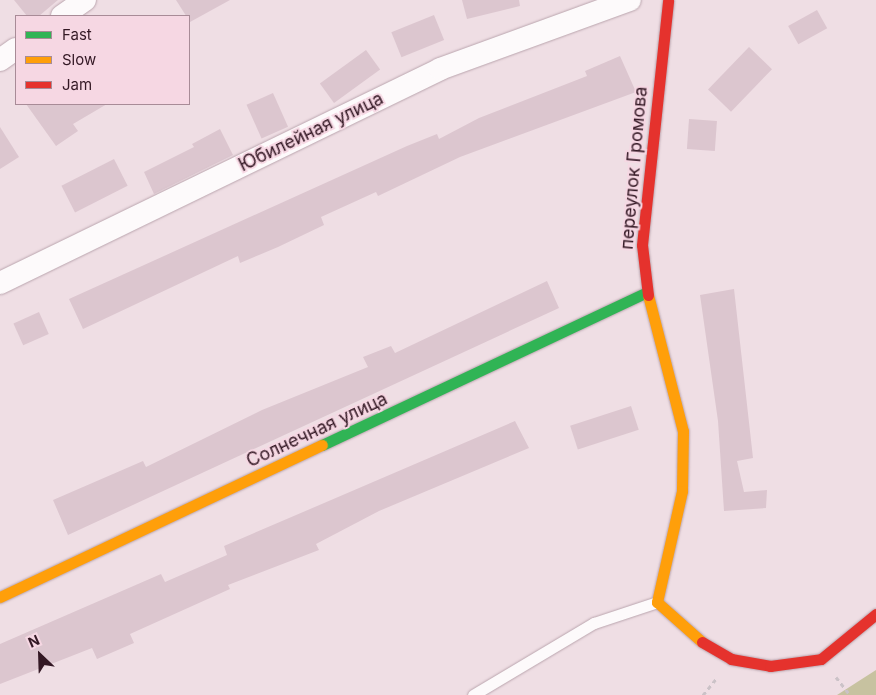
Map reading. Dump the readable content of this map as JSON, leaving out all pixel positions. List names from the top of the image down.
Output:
{
  "streets": {
    "street": ["Юбилейная улица", "переулок Громова", "Солнечная улица"]
  },
  "crossings": [
    ["переулок Громова", "Солнечная улица"]
  ],
  "legend": ["Fast", "Slow", "Jam"],
  "north": "top left"
}
